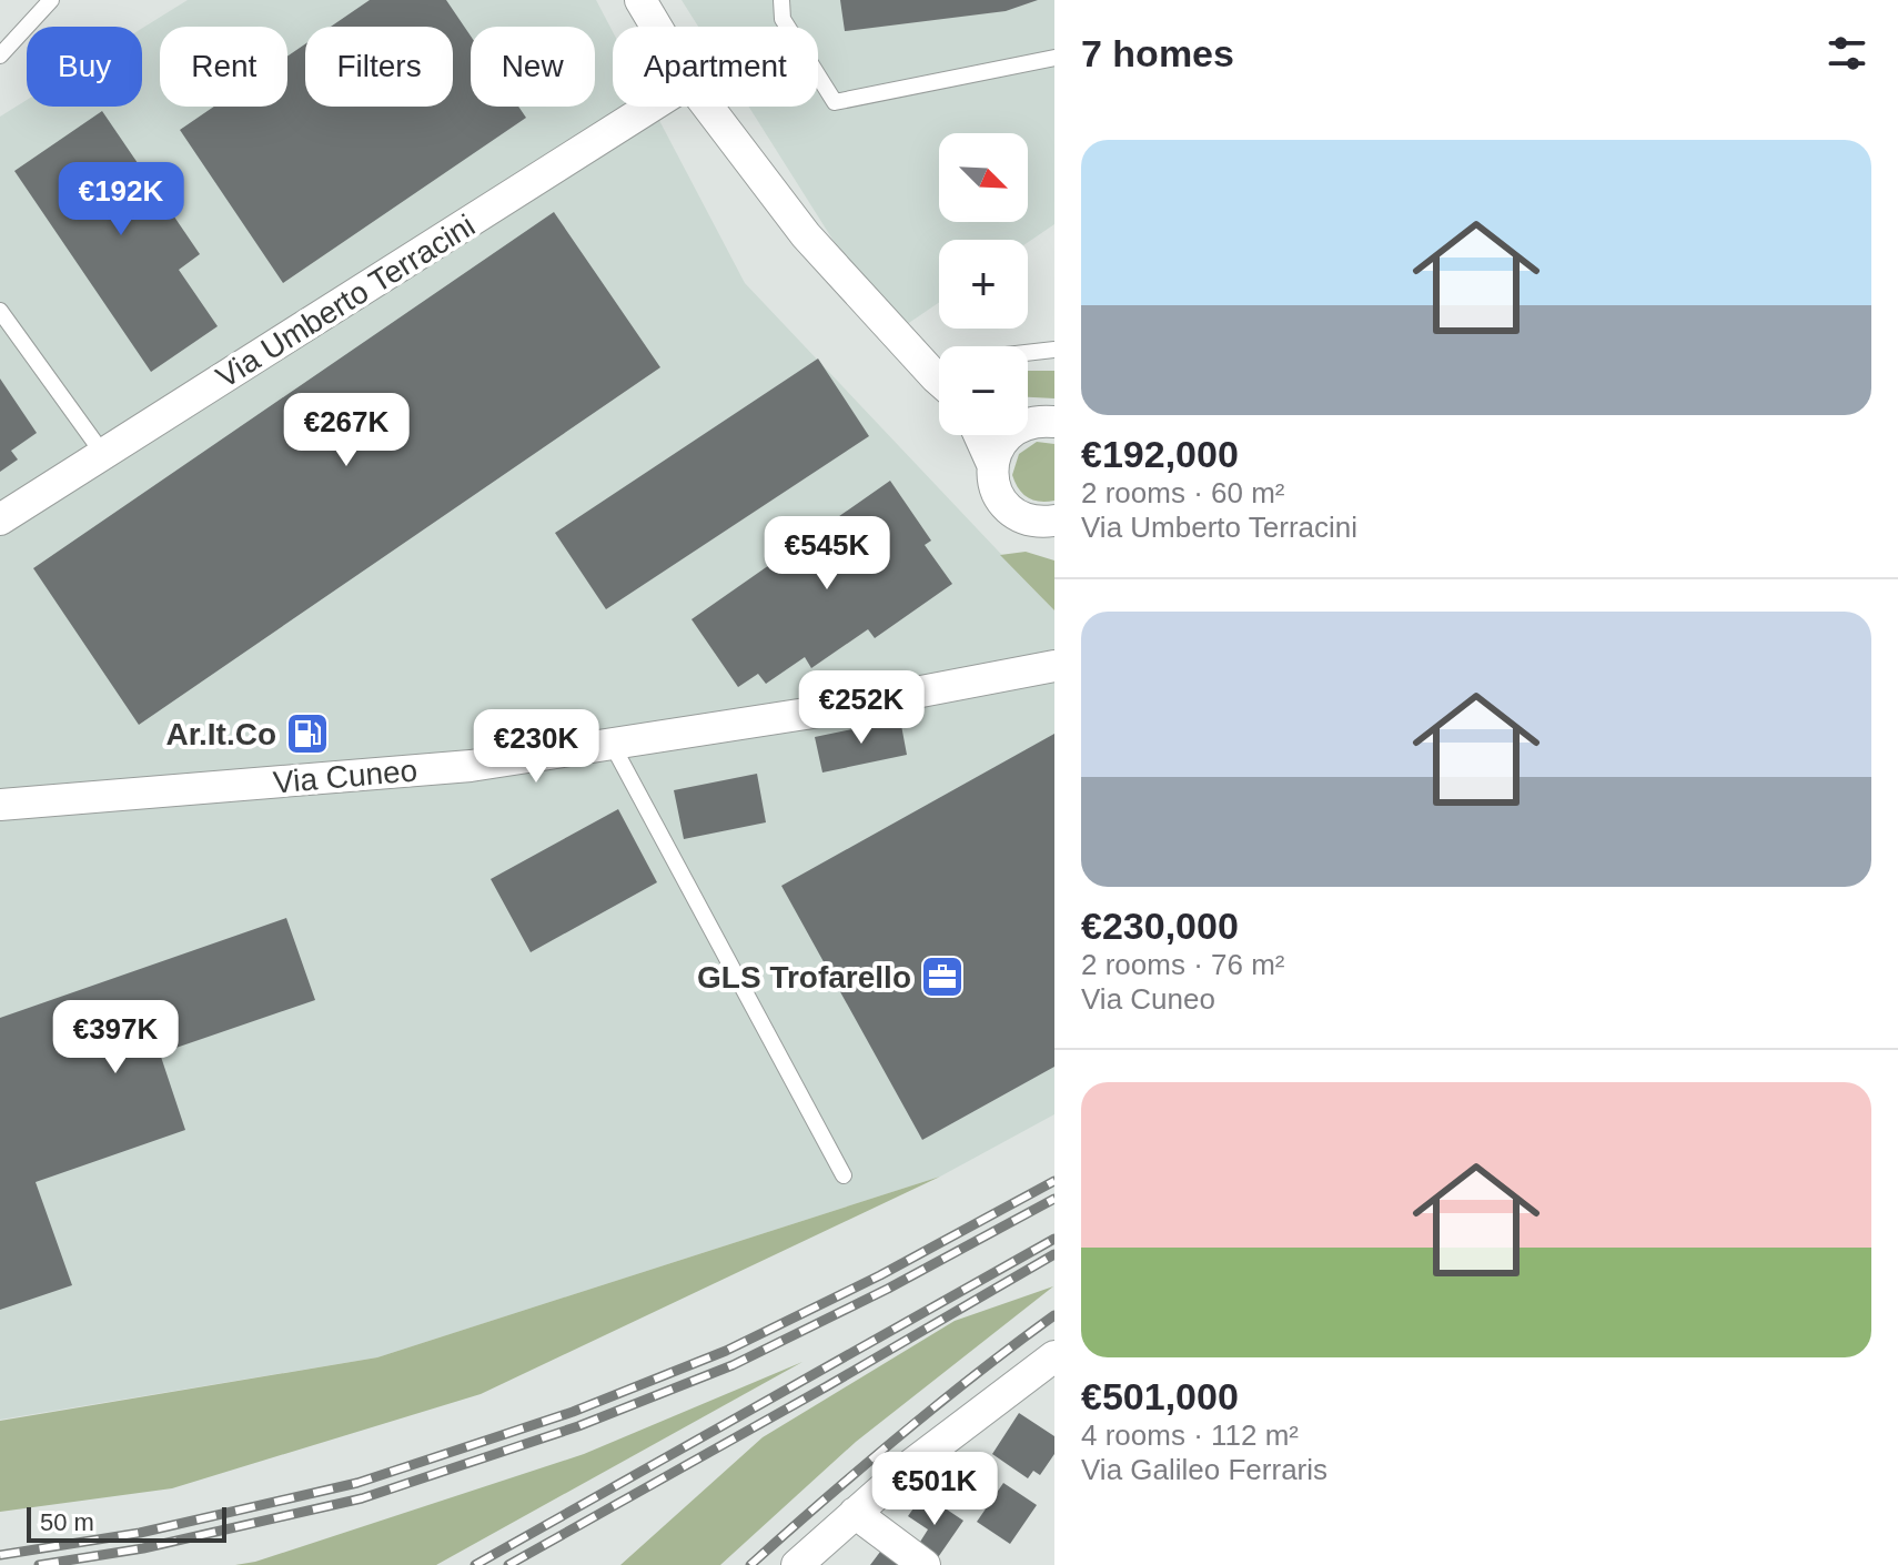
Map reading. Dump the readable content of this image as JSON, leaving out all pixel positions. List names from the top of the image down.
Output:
{
  "streets": {
    "street": ["Via Umberto Terracini", "Via Cuneo"]
  },
  "places": {
    "fuel station": ["Ar.It.Co"],
    "office": ["GLS Trofarello"]
  },
  "scale_bar": "50 m",
  "north": "bottom right",
  "page": {
    "heading": "7 homes",
    "chip": [
      "Buy",
      "Rent",
      "Filters",
      "New",
      "Apartment"
    ],
    "list": [
      {
        "name": "€192,000",
        "note": "2 rooms · 60 m² · Via Umberto Terracini"
      },
      {
        "name": "€230,000",
        "note": "2 rooms · 76 m² · Via Cuneo"
      },
      {
        "name": "€501,000",
        "note": "4 rooms · 112 m² · Via Galileo Ferraris"
      }
    ],
    "map_buttons": ["+", "−"],
    "price": [
      "€192K",
      "€267K",
      "€545K",
      "€252K",
      "€230K",
      "€397K",
      "€501K"
    ],
    "scale": "50 m"
  }
}
